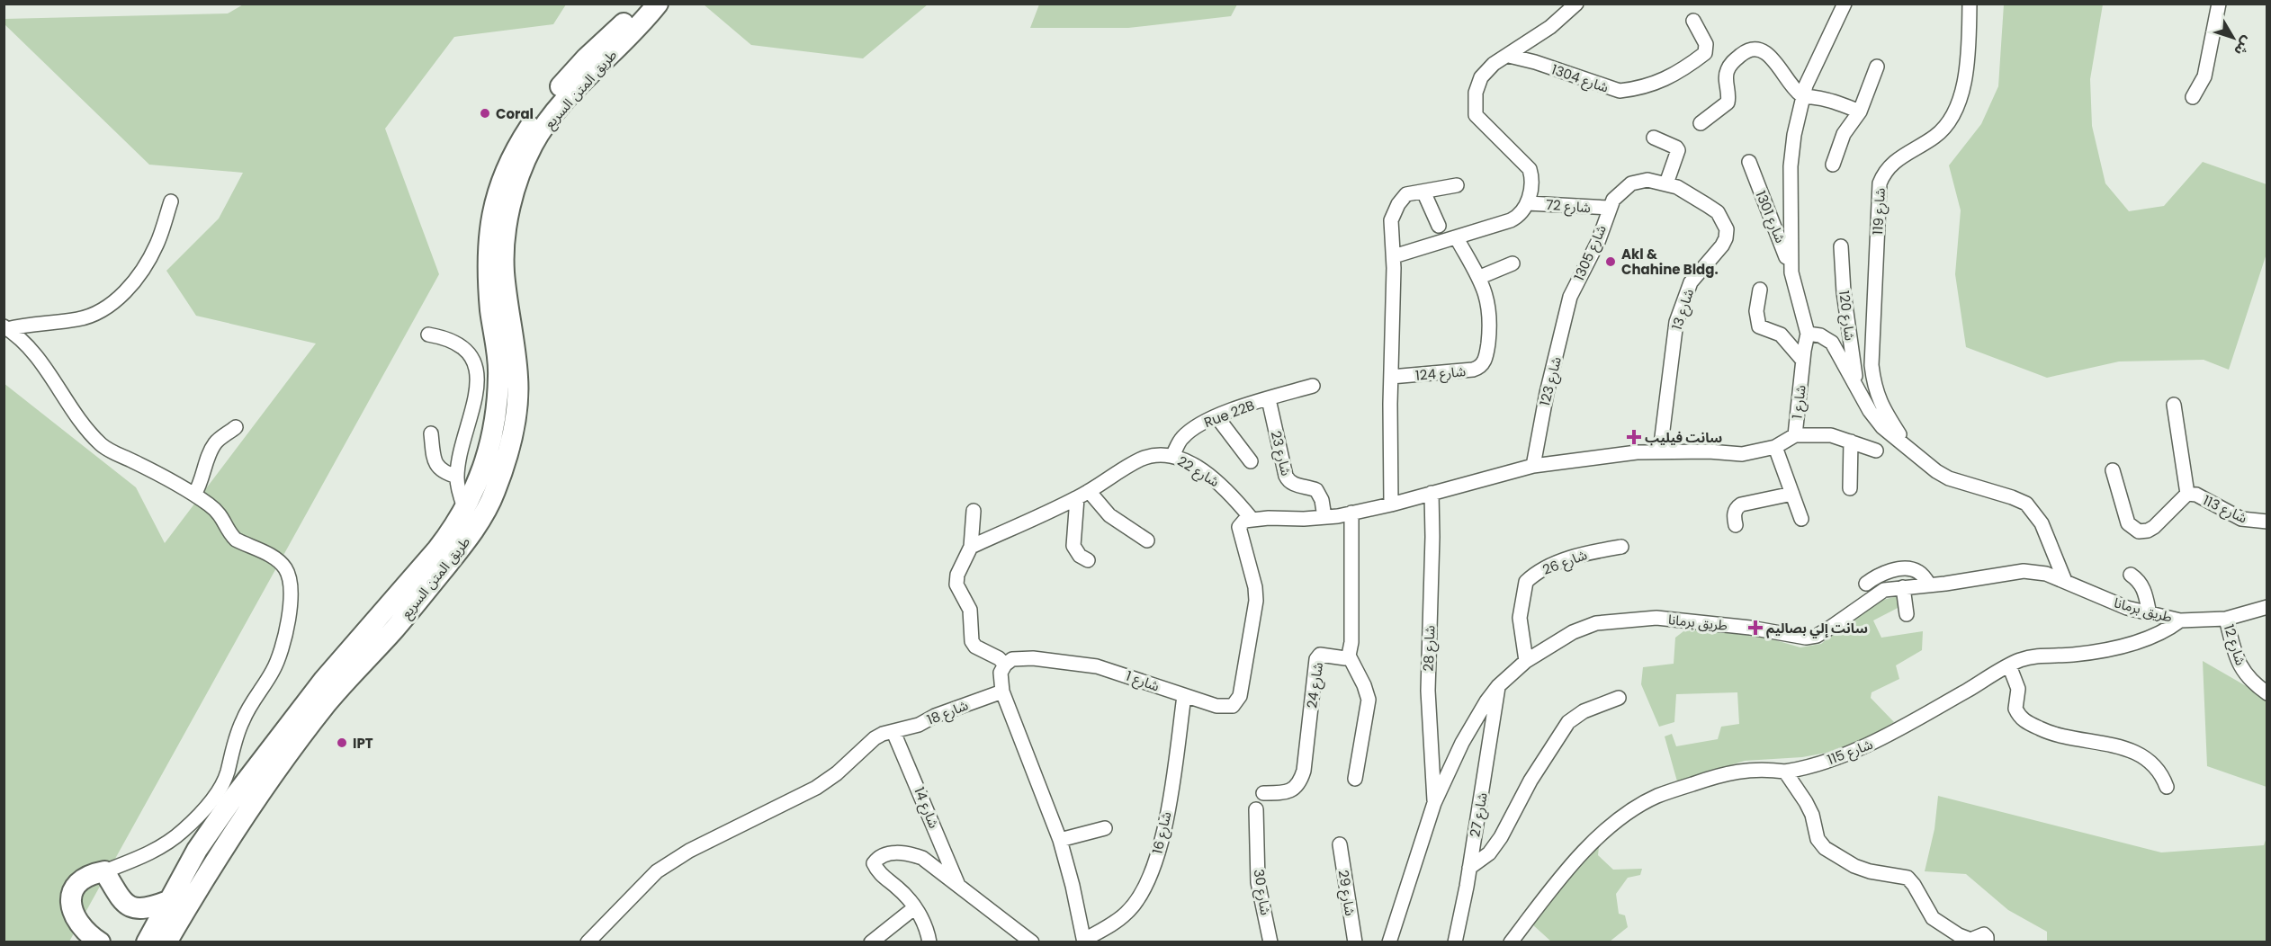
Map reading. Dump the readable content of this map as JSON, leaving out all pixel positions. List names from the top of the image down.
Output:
{
  "streets": {
    "highway": ["طريق المتن السريع"],
    "street": [
      "شارع 1304",
      "شارع 72",
      "شارع 119",
      "شارع 1301",
      "شارع 1305",
      "شارع 13",
      "شارع 120",
      "شارع 124",
      "شارع 123",
      "شارع 1",
      "Rue 22B",
      "شارع 23",
      "شارع 22",
      "شارع 113",
      "شارع 26",
      "طريق برمانا",
      "شارع 12",
      "شارع 28",
      "شارع 24",
      "شارع 18",
      "شارع 115",
      "شارع 14",
      "شارع 27",
      "شارع 16",
      "شارع 30",
      "شارع 29"
    ]
  },
  "crossings": [
    ["شارع 72", "شارع 1305"],
    ["شارع 72", "شارع 13"],
    ["شارع 1305", "شارع 13"],
    ["شارع 1305", "شارع 123"],
    ["شارع 13", "شارع 1"],
    ["شارع 123", "شارع 1"],
    ["شارع 1", "شارع 23"],
    ["شارع 1", "شارع 22"],
    ["شارع 1", "شارع 28"],
    ["شارع 1", "شارع 16"],
    ["Rue 22B", "شارع 23"],
    ["Rue 22B", "شارع 22"],
    ["شارع 26", "طريق برمانا"],
    ["طريق برمانا", "شارع 12"],
    ["طريق برمانا", "شارع 28"],
    ["طريق برمانا", "شارع 115"],
    ["طريق برمانا", "شارع 27"],
    ["شارع 18", "شارع 14"]
  ],
  "places": {
    "other": ["Coral", "Akl & Chahine Bldg.", "IPT"],
    "health": ["سانت فيليب", "سانت إلي بصاليم"]
  },
  "north": "bottom right"
}
